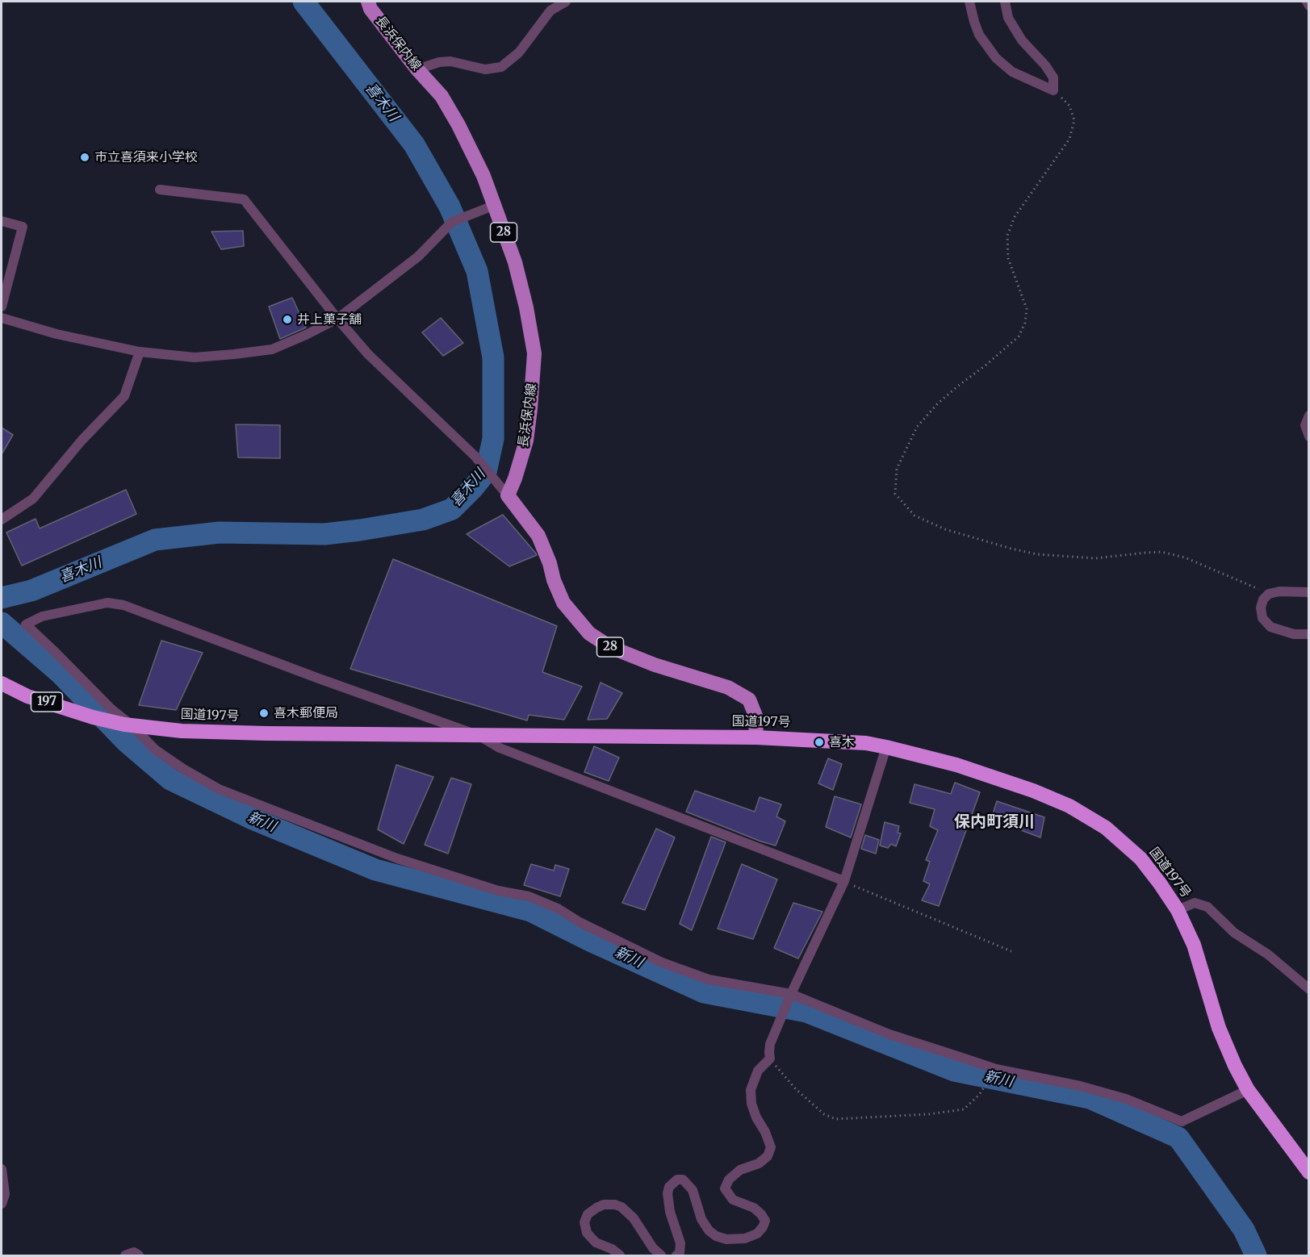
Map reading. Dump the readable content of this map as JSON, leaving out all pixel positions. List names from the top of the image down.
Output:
{
  "streets": {
    "highway": ["197", "国道197号"],
    "main road": ["長浜保内線", "28"]
  },
  "crossings": [
    ["長浜保内線", "28"],
    ["28", "国道197号"]
  ],
  "districts": ["保内町須川"],
  "water": ["喜木川", "新川"],
  "places": [
    "市立喜須来小学校",
    "井上菓子舗",
    "喜木郵便局",
    "喜木"
  ]
}
